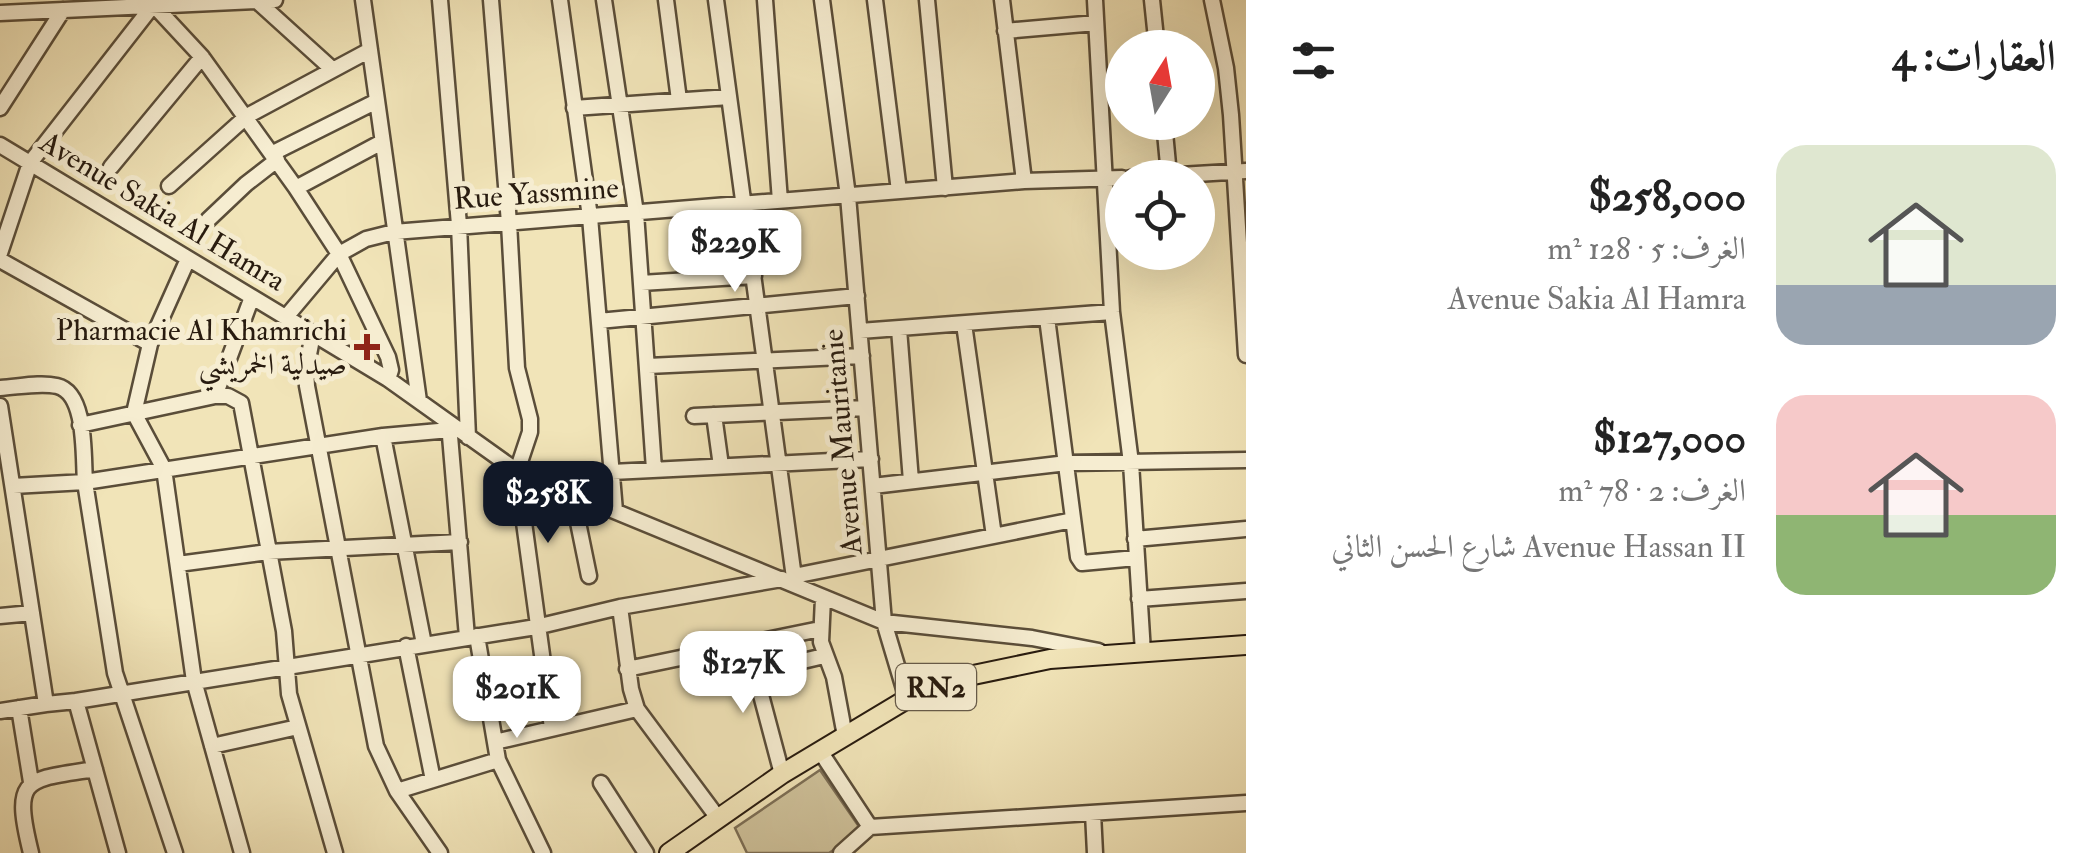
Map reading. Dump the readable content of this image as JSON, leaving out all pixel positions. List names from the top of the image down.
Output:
{
  "streets": {
    "main road": ["RN2"],
    "street": ["Rue Yassmine", "Avenue Sakia Al Hamra", "Avenue Mauritanie"]
  },
  "crossings": [
    ["Rue Yassmine", "Avenue Sakia Al Hamra"],
    ["Rue Yassmine", "Avenue Mauritanie"],
    ["Avenue Sakia Al Hamra", "Avenue Mauritanie"],
    ["Avenue Sakia Al Hamra", "RN2"],
    ["Avenue Mauritanie", "RN2"]
  ],
  "places": {
    "health": ["Pharmacie Al Khamrichi صيدلية الخمريشي"]
  },
  "north": "top",
  "page": {
    "heading": "العقارات: 4",
    "list": [
      {
        "name": "$258,000",
        "note": "الغرف: 5 · 128 m² · Avenue Sakia Al Hamra"
      },
      {
        "name": "$127,000",
        "note": "الغرف: 2 · 78 m² · Avenue Hassan II شارع الحسن الثاني"
      }
    ],
    "price": [
      "$229K",
      "$258K",
      "$127K",
      "$201K"
    ]
  }
}
